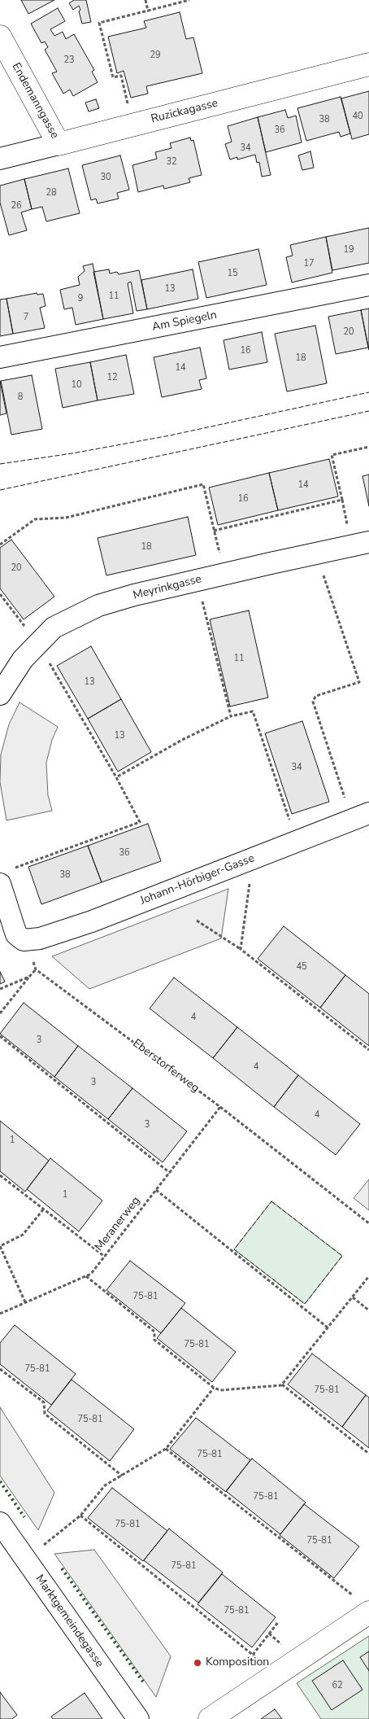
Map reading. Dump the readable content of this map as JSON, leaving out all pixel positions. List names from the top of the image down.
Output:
{
  "streets": {
    "street": [
      "Endemanngasse",
      "Ruzickagasse",
      "Am Spiegeln",
      "Meyrinkgasse",
      "Johann-Hörbiger-Gasse",
      "Marktgemeindegasse"
    ],
    "path": ["Eberstorferweg", "Meranerweg"]
  },
  "crossings": [
    ["Endemanngasse", "Ruzickagasse"],
    ["Eberstorferweg", "Meranerweg"]
  ],
  "places": ["Komposition"],
  "house_numbers": [
    "29",
    "23",
    "40",
    "38",
    "36",
    "34",
    "32",
    "30",
    "28",
    "26",
    "19",
    "17",
    "15",
    "13",
    "11",
    "9",
    "7",
    "20",
    "16",
    "18",
    "14",
    "12",
    "10",
    "8",
    "14",
    "16",
    "18",
    "20",
    "11",
    "13",
    "13",
    "34",
    "36",
    "38",
    "45",
    "4",
    "3",
    "4",
    "3",
    "4",
    "3",
    "1",
    "1",
    "75-81",
    "75-81",
    "75-81",
    "75-81",
    "75-81",
    "75-81",
    "75-81",
    "75-81",
    "75-81",
    "75-81",
    "75-81",
    "62"
  ]
}
